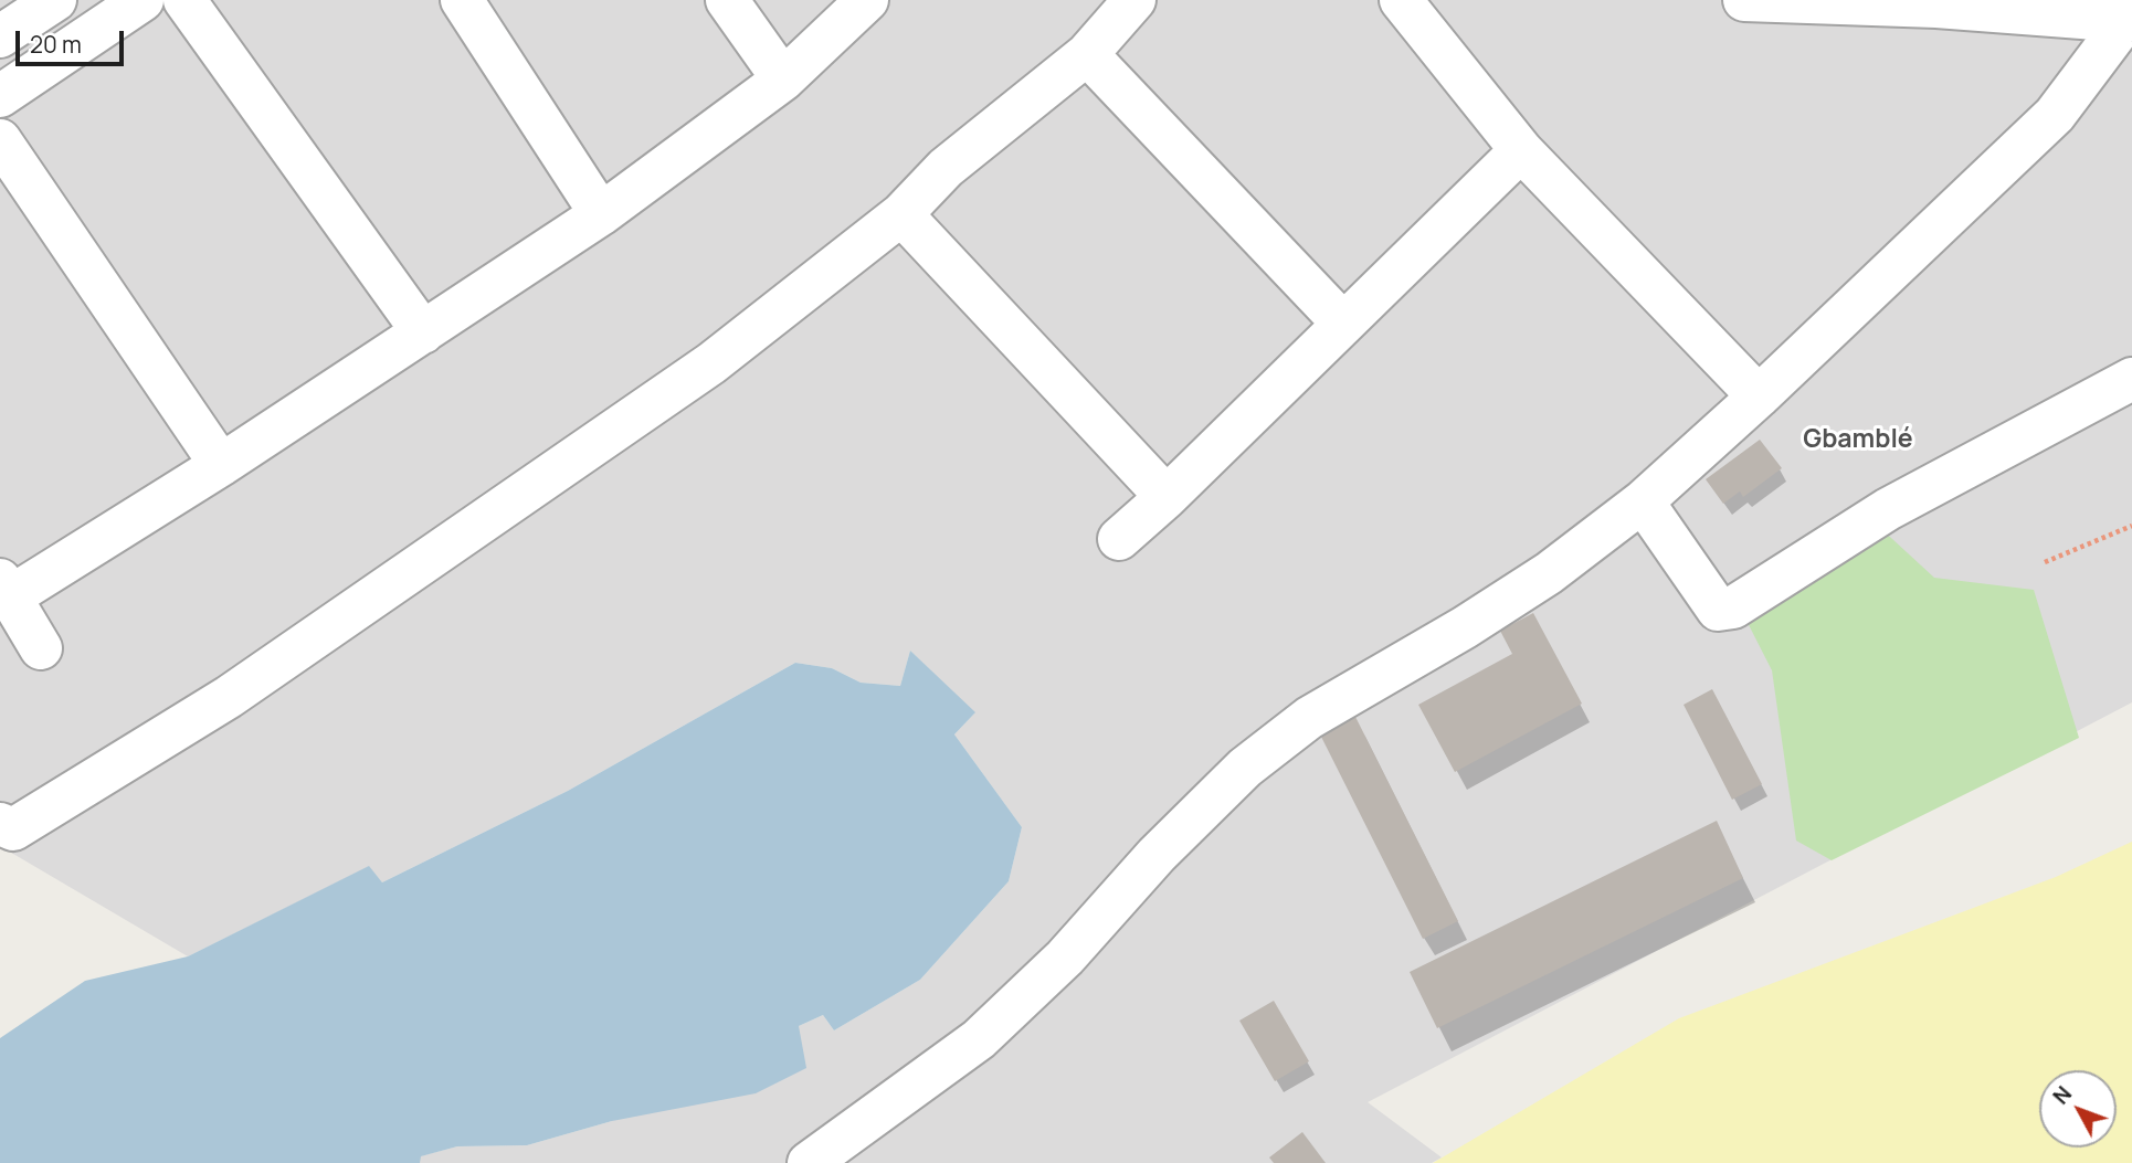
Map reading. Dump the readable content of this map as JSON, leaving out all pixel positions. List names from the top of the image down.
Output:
{
  "districts": ["Gbamblé"],
  "scale_bar": "20 m",
  "north": "top left"
}
